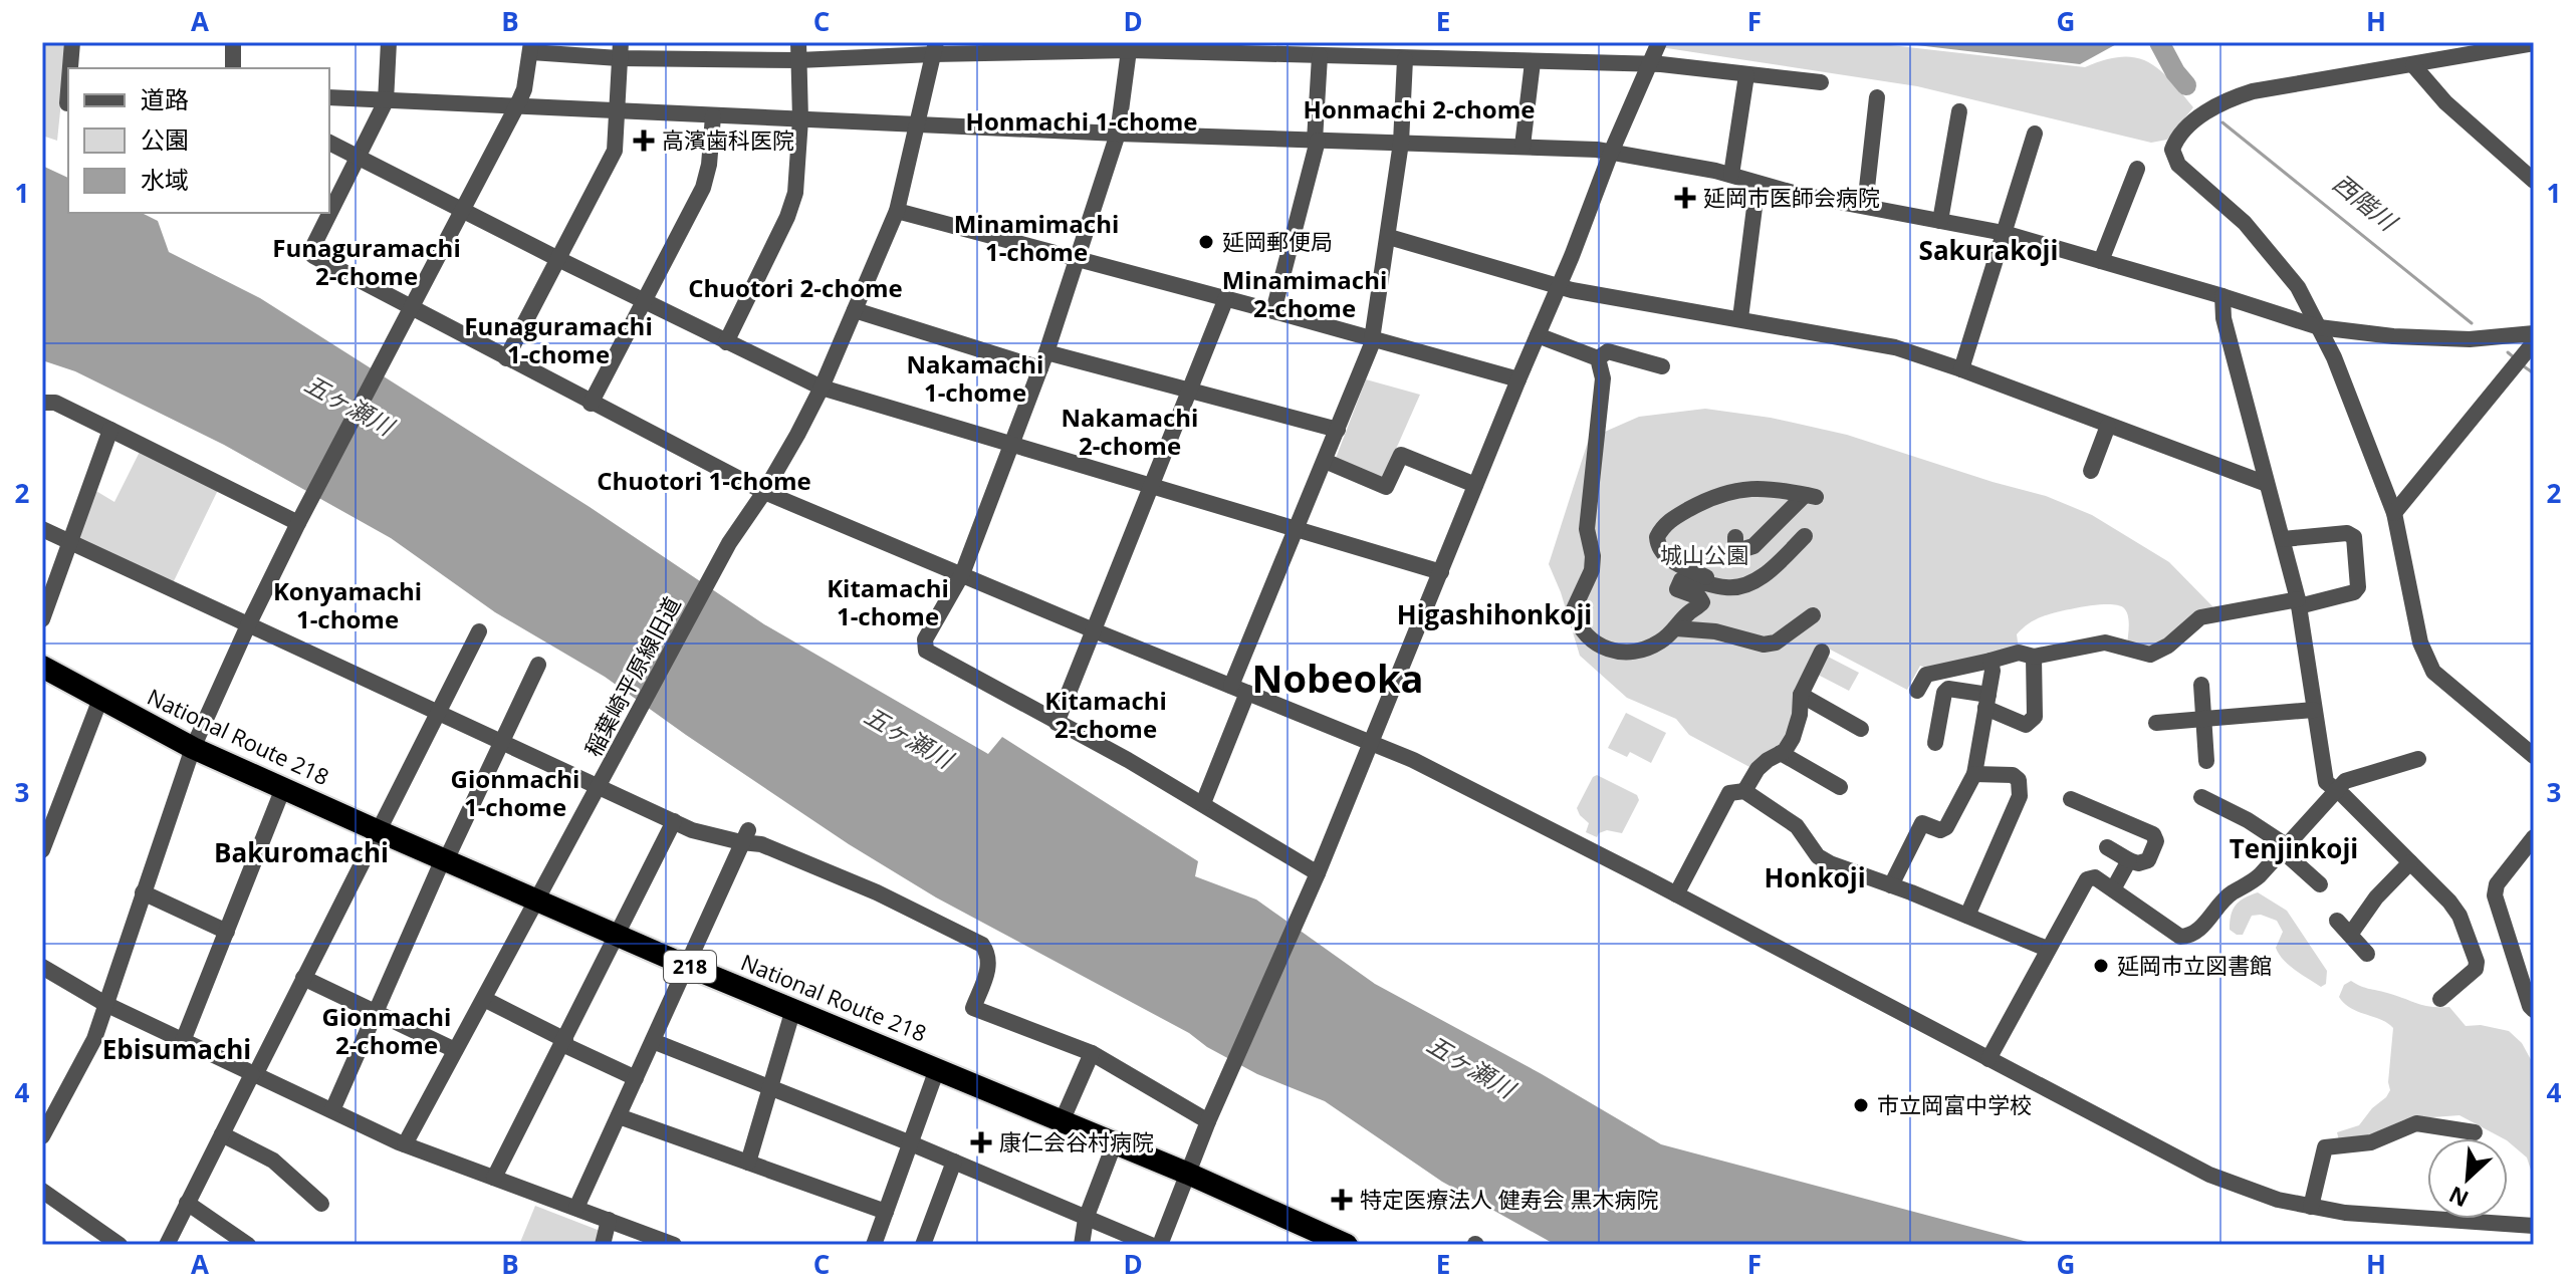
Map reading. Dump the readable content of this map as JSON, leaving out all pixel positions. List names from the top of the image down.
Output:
{
  "streets": {
    "highway": ["National Route 218", "218"],
    "street": ["稲葉崎平原線旧道"]
  },
  "crossings": [
    ["稲葉崎平原線旧道", "National Route 218"]
  ],
  "districts": [
    "Honmachi 2-chome",
    "Honmachi 1-chome",
    "Minamimachi 1-chome",
    "Funaguramachi 2-chome",
    "Sakurakoji",
    "Minamimachi 2-chome",
    "Chuotori 2-chome",
    "Funaguramachi 1-chome",
    "Nakamachi 1-chome",
    "Nakamachi 2-chome",
    "Chuotori 1-chome",
    "Kitamachi 1-chome",
    "Konyamachi 1-chome",
    "Higashihonkoji",
    "Nobeoka",
    "Kitamachi 2-chome",
    "Gionmachi 1-chome",
    "Tenjinkoji",
    "Bakuromachi",
    "Honkoji",
    "Gionmachi 2-chome",
    "Ebisumachi"
  ],
  "water": ["西階川", "五ヶ瀬川"],
  "parks": ["城山公園"],
  "places": {
    "health": [
      "高濱歯科医院",
      "延岡市医師会病院",
      "康仁会谷村病院",
      "特定医療法人 健寿会 黒木病院"
    ],
    "other": ["延岡郵便局", "延岡市立図書館", "市立岡富中学校"]
  },
  "legend": ["道路", "公園", "水域"],
  "north": "bottom left",
  "grid": {
    "columns": [
      "A",
      "B",
      "C",
      "D",
      "E",
      "F",
      "G",
      "H"
    ],
    "rows": [
      "1",
      "2",
      "3",
      "4"
    ]
  }
}
